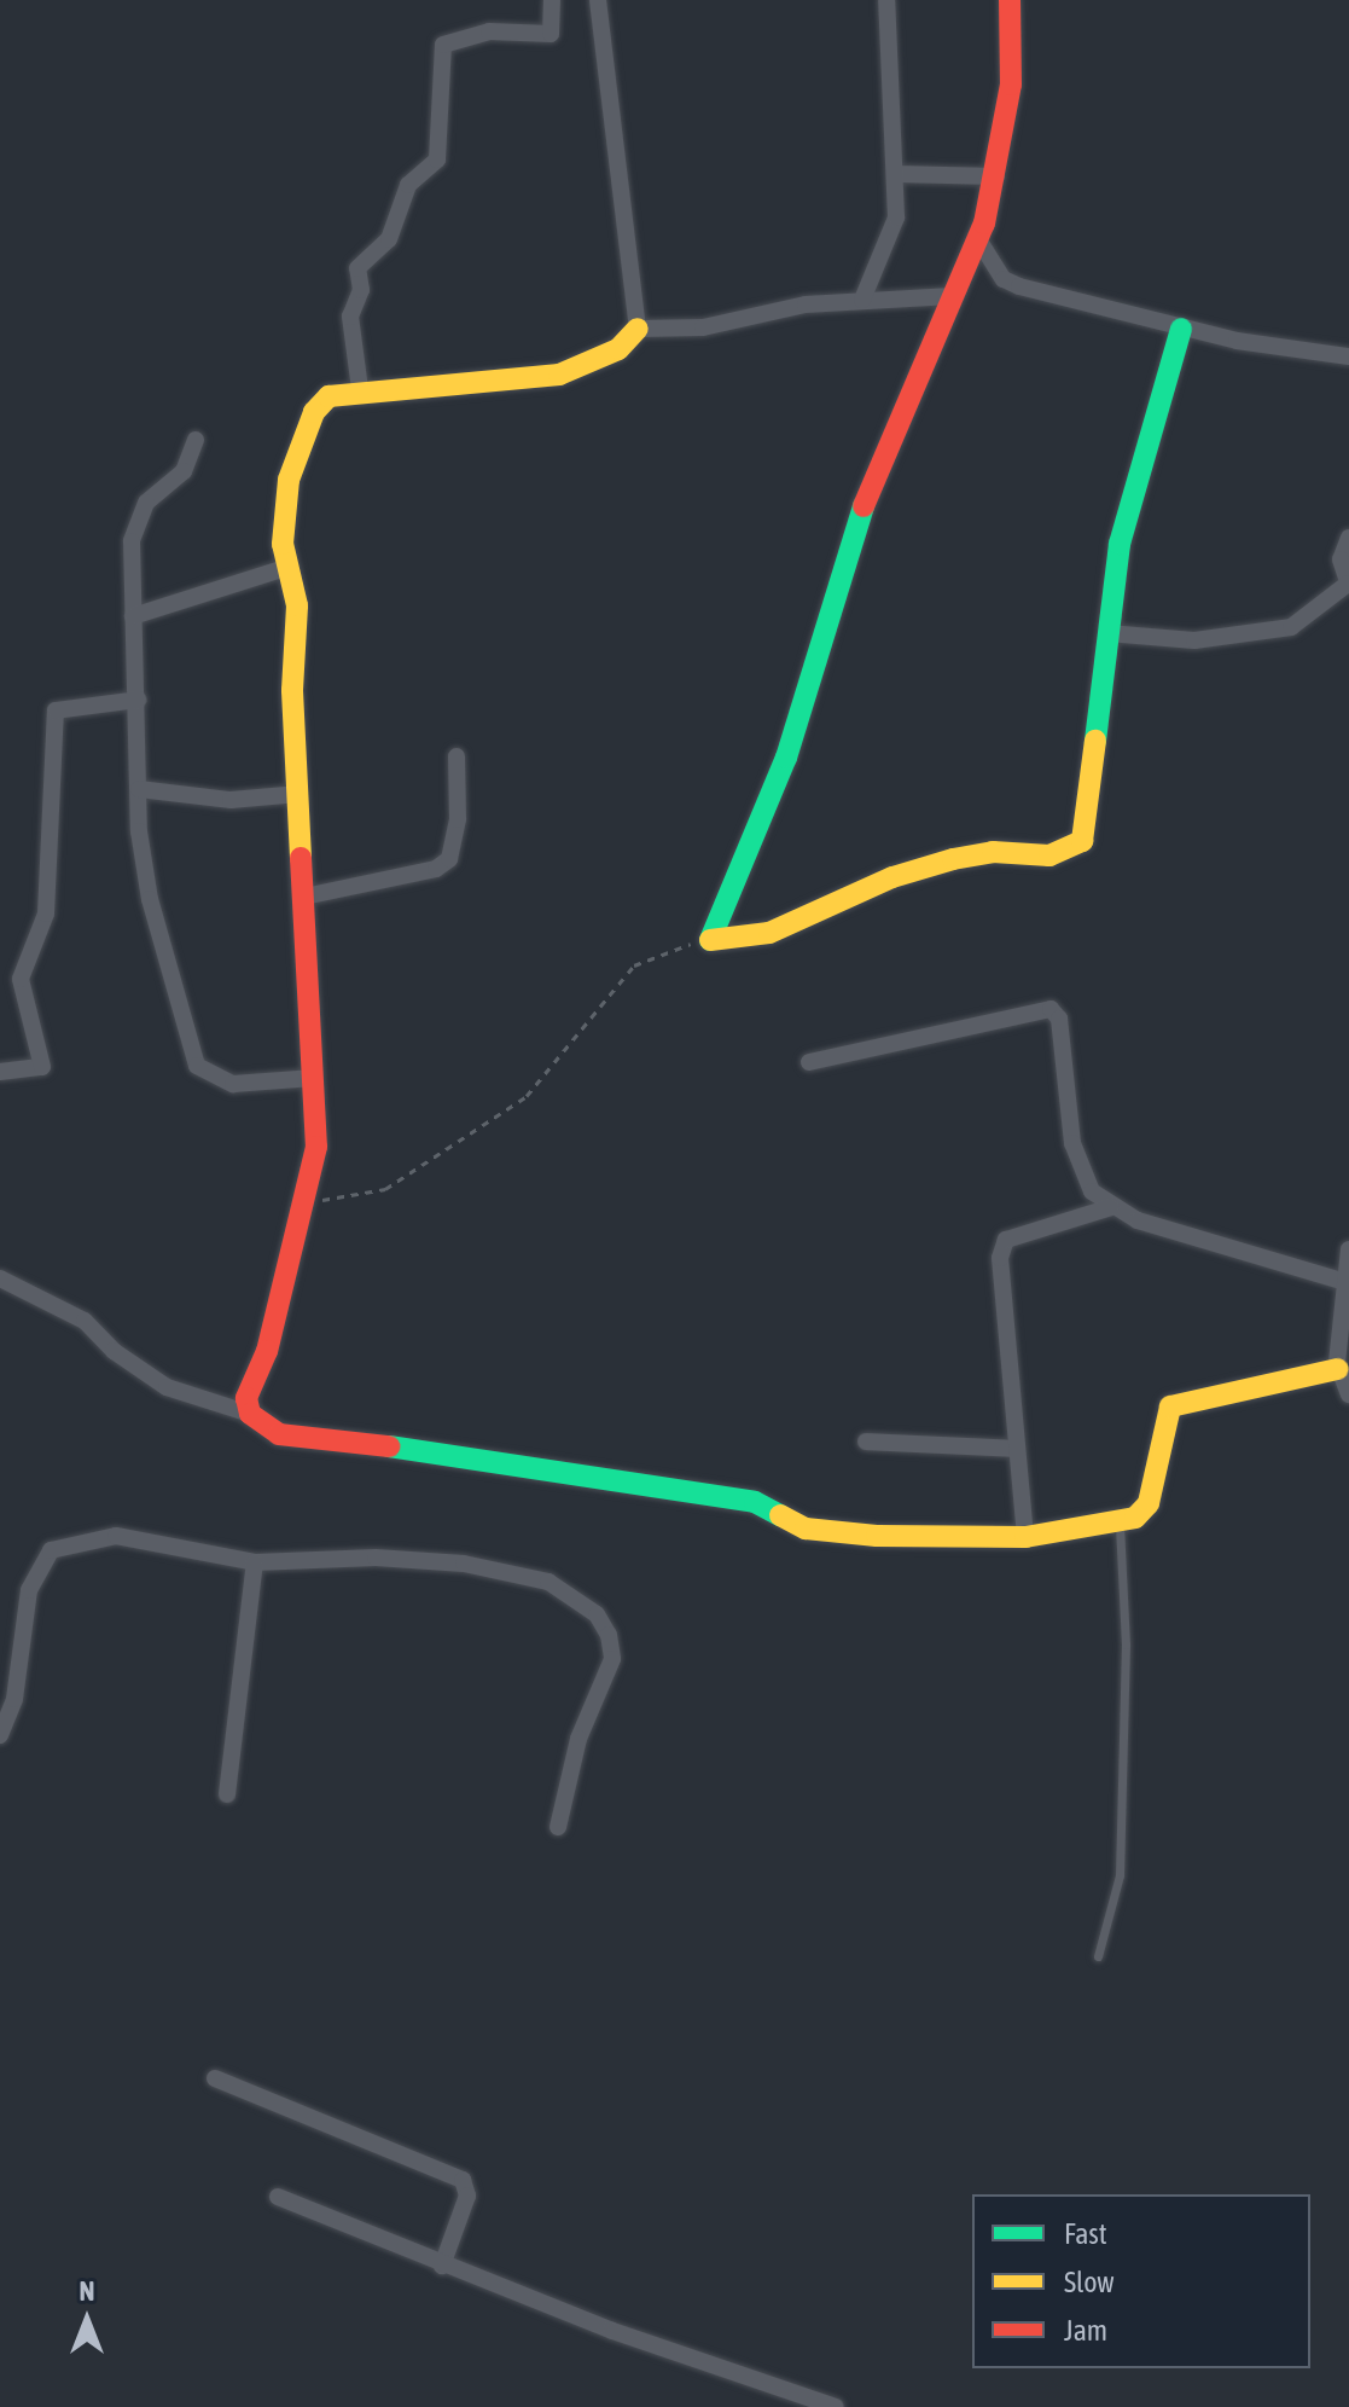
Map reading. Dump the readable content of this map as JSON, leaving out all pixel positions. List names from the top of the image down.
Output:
{
  "legend": ["Fast", "Slow", "Jam"],
  "north": "top"
}
